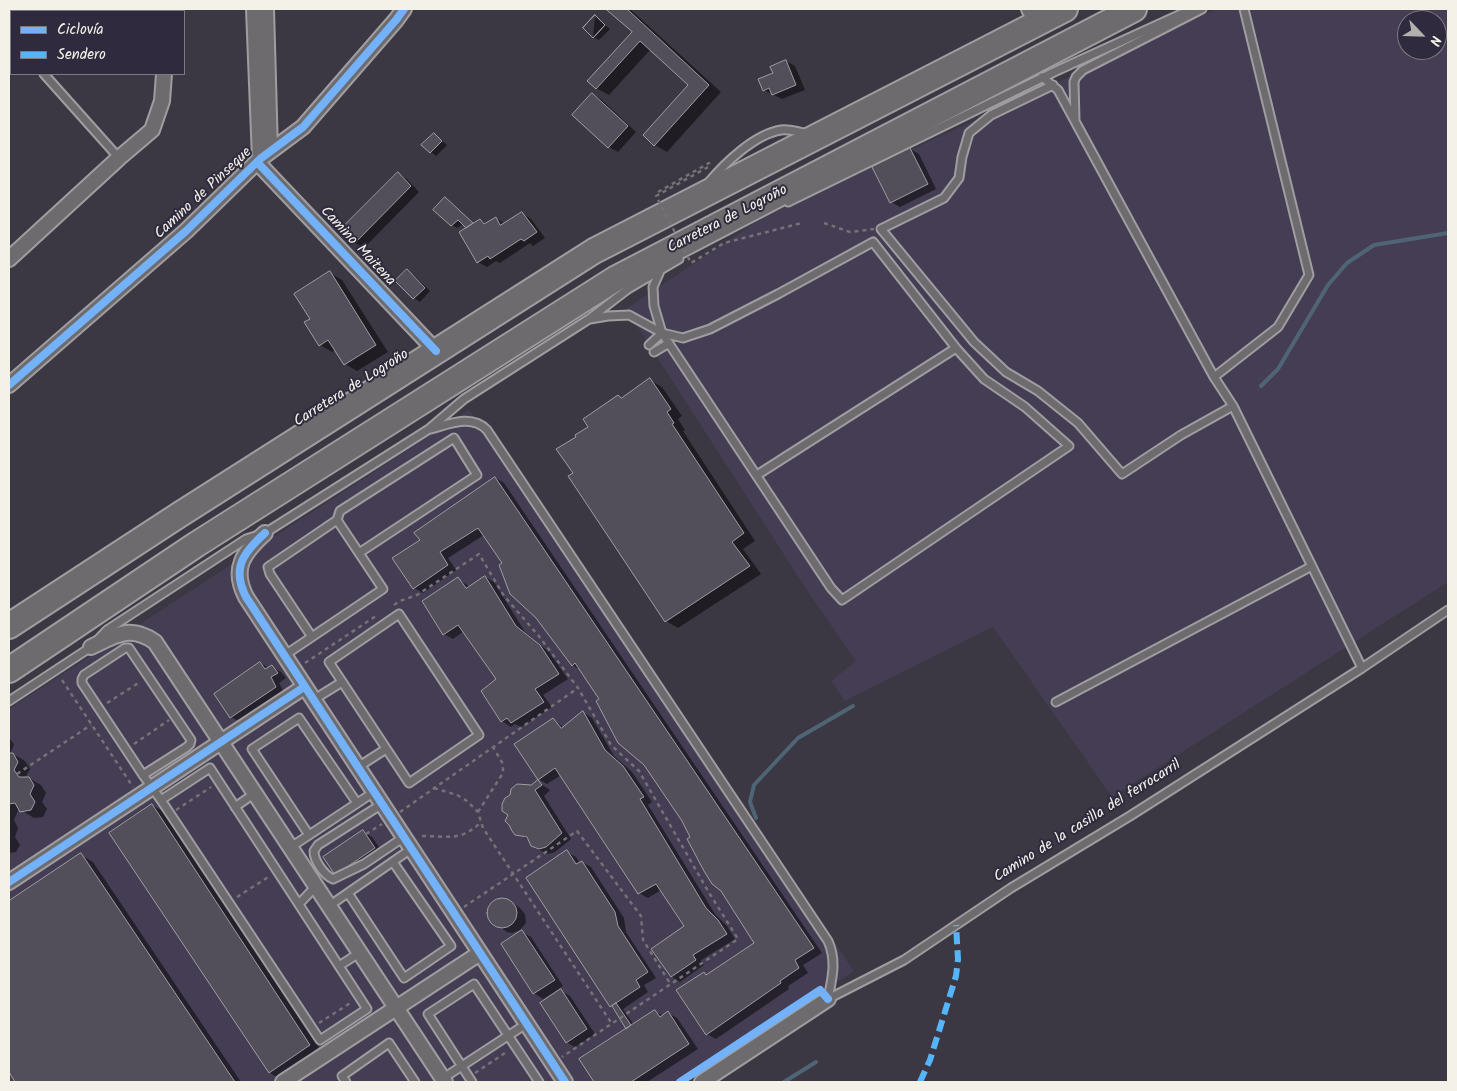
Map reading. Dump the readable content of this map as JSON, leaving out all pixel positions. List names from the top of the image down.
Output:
{
  "streets": {
    "highway": ["Carretera de Logroño"],
    "street": ["Camino de Pinseque", "Camino Maitena", "Camino de la casilla del ferrocarril"]
  },
  "crossings": [
    ["Camino de Pinseque", "Camino Maitena"],
    ["Carretera de Logroño", "Camino Maitena"]
  ],
  "legend": ["Ciclovía", "Sendero"],
  "north": "bottom right"
}
